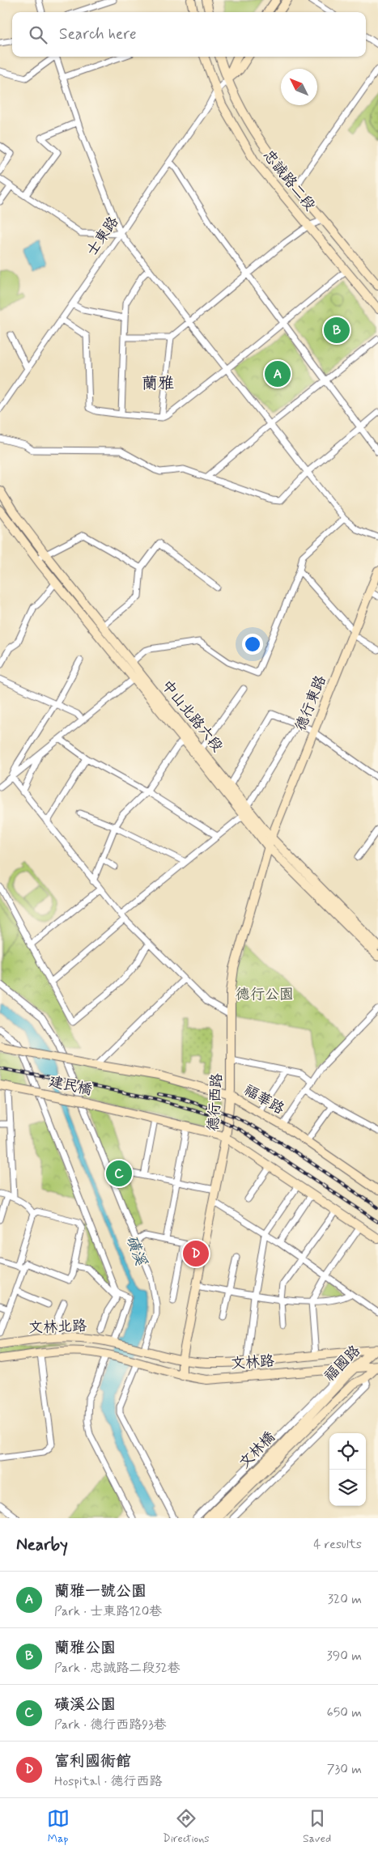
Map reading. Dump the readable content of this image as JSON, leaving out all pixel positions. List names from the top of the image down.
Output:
{
  "streets": {
    "street": [
      "忠誠路二段",
      "士東路",
      "德行東路",
      "中山北路六段",
      "建民橋",
      "福華路",
      "德行西路",
      "文林北路",
      "文林路",
      "福國路",
      "文林橋"
    ]
  },
  "crossings": [
    ["忠誠路二段", "士東路"],
    ["德行東路", "中山北路六段"],
    ["德行東路", "德行西路"],
    ["中山北路六段", "德行西路"],
    ["福華路", "德行西路"],
    ["德行西路", "文林路"],
    ["文林北路", "文林路"],
    ["文林路", "福國路"],
    ["福國路", "文林橋"]
  ],
  "districts": ["蘭雅"],
  "water": ["磺溪"],
  "parks": ["德行公園"],
  "north": "top left",
  "page": {
    "search": "Search here",
    "pins": [
      "B",
      "A",
      "C",
      "D"
    ],
    "heading": ["Nearby", "4 results"],
    "list": [
      {
        "mark": "A",
        "name": "蘭雅一號公園",
        "note": "Park · 士東路120巷",
        "value": "320 m"
      },
      {
        "mark": "B",
        "name": "蘭雅公園",
        "note": "Park · 忠誠路二段32巷",
        "value": "390 m"
      },
      {
        "mark": "C",
        "name": "磺溪公園",
        "note": "Park · 德行西路93巷",
        "value": "650 m"
      },
      {
        "mark": "D",
        "name": "富利國術館",
        "note": "Hospital · 德行西路",
        "value": "730 m"
      }
    ],
    "nav": ["Map", "Directions", "Saved"]
  }
}
